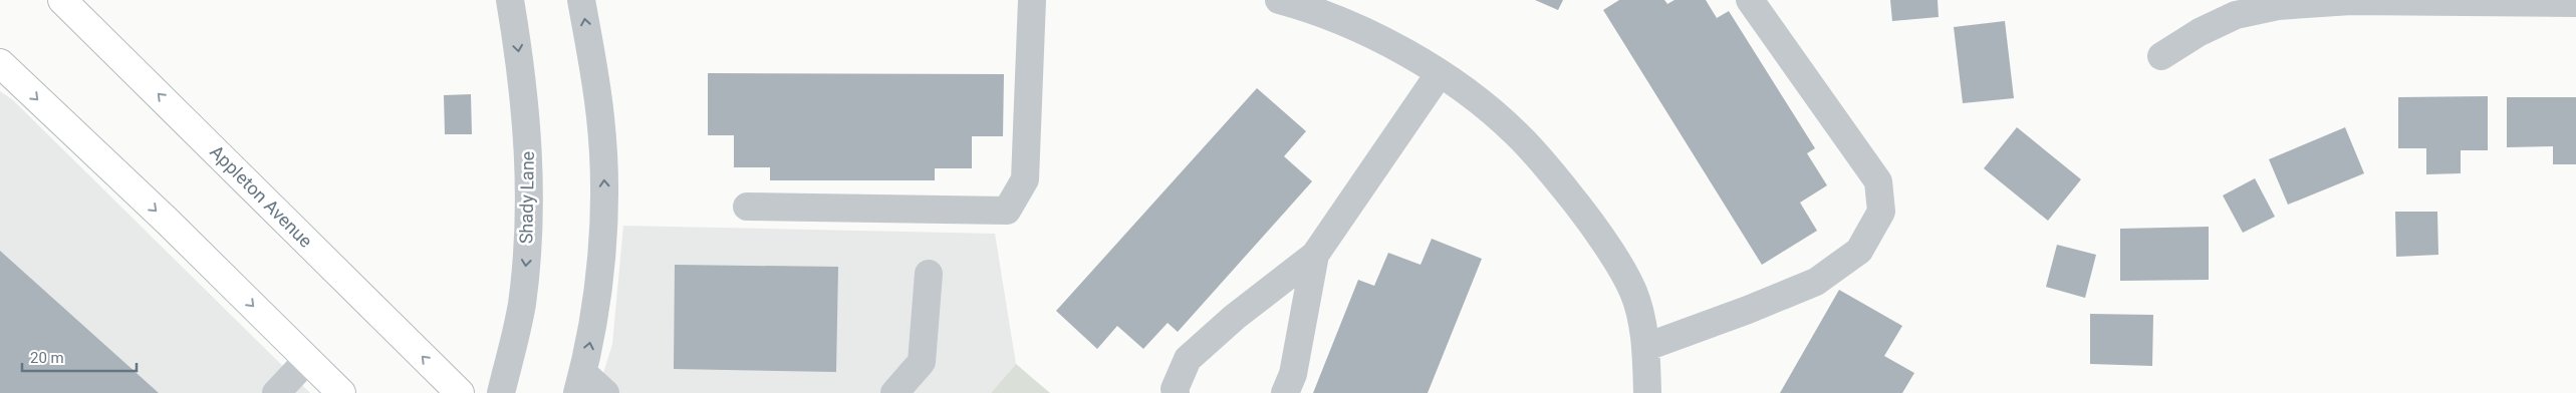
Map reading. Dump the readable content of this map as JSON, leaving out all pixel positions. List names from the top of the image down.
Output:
{
  "streets": {
    "main road": ["Appleton Avenue"],
    "street": ["Shady Lane"]
  },
  "scale_bar": "20 m"
}
